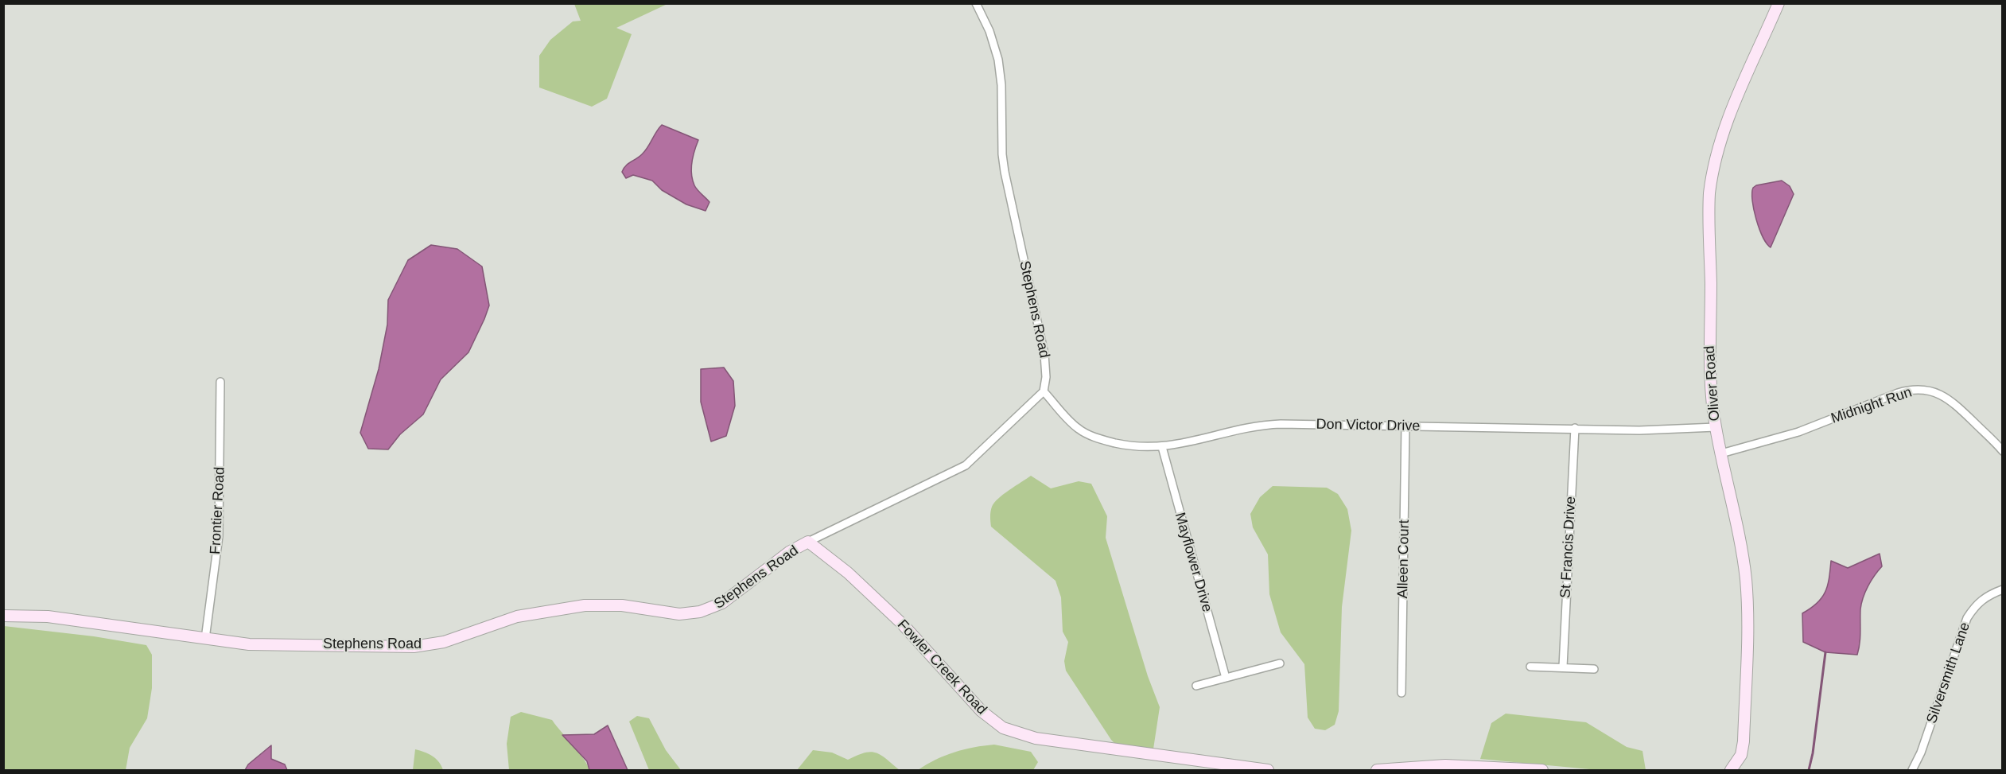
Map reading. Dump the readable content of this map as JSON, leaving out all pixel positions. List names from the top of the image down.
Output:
{
  "streets": {
    "main road": ["Stephens Road", "Oliver Road", "Fowler Creek Road"],
    "street": [
      "Midnight Run",
      "Don Victor Drive",
      "Frontier Road",
      "St Francis Drive",
      "Alleen Court",
      "Mayflower Drive",
      "Silversmith Lane"
    ]
  },
  "crossings": [
    ["Stephens Road", "Don Victor Drive"],
    ["Stephens Road", "Frontier Road"],
    ["Stephens Road", "Fowler Creek Road"],
    ["Oliver Road", "Midnight Run"],
    ["Oliver Road", "Don Victor Drive"],
    ["Don Victor Drive", "St Francis Drive"],
    ["Don Victor Drive", "Alleen Court"],
    ["Don Victor Drive", "Mayflower Drive"]
  ]
}
